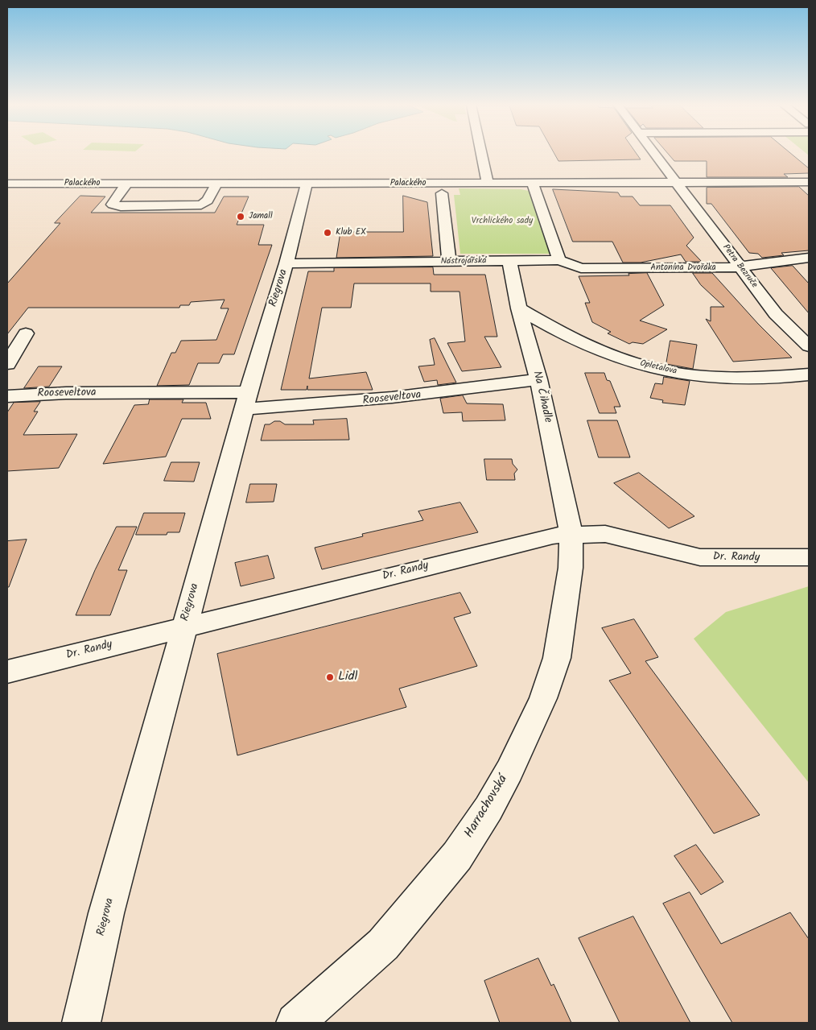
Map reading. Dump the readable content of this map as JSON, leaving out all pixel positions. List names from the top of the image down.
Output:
{
  "streets": {
    "street": [
      "Palackého",
      "Nástrojářská",
      "Petra Bezruče",
      "Antonína Dvořáka",
      "Riegrova",
      "Opletalova",
      "Rooseveltova",
      "Na Čihadle",
      "Dr. Randy",
      "Harrachovská"
    ]
  },
  "crossings": [
    ["Palackého", "Petra Bezruče"],
    ["Palackého", "Riegrova"],
    ["Nástrojářská", "Antonína Dvořáka"],
    ["Nástrojářská", "Riegrova"],
    ["Nástrojářská", "Na Čihadle"],
    ["Petra Bezruče", "Antonína Dvořáka"],
    ["Riegrova", "Rooseveltova"],
    ["Riegrova", "Dr. Randy"],
    ["Opletalova", "Na Čihadle"],
    ["Rooseveltova", "Na Čihadle"],
    ["Na Čihadle", "Dr. Randy"],
    ["Na Čihadle", "Harrachovská"],
    ["Dr. Randy", "Harrachovská"]
  ],
  "parks": ["Vrchlického sady"],
  "places": ["Jamall", "Klub EX", "Lidl"]
}
